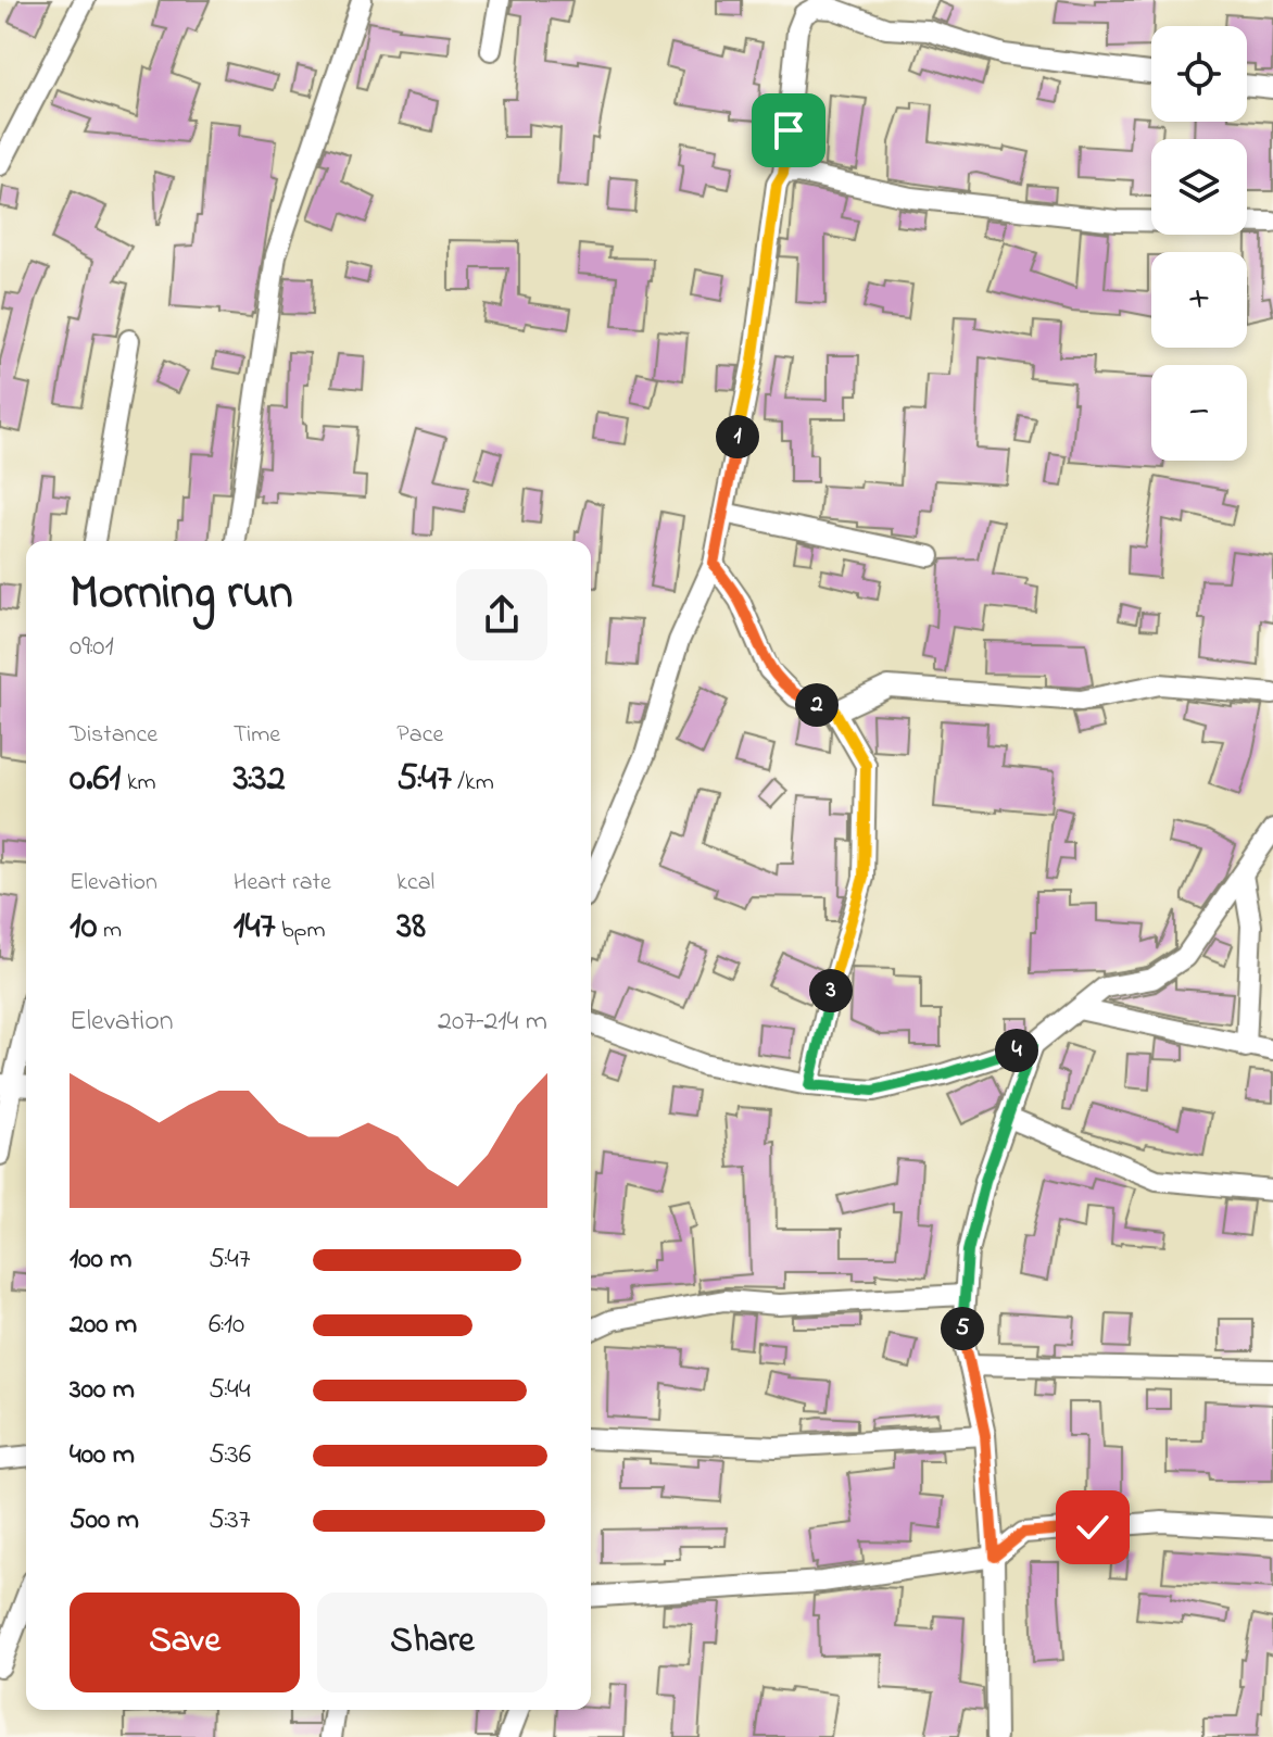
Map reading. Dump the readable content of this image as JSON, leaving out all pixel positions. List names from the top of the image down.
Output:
{
  "page": {
    "map_buttons": ["+", "−"],
    "pins": [
      "1",
      "2",
      "3",
      "4",
      "5"
    ],
    "heading": ["Morning run", "09:01"],
    "stats": [
      ["Distance", "0.61 km"],
      ["Time", "3:32"],
      ["Pace", "5:47 /km"],
      ["Elevation", "10 m"],
      ["Heart rate", "147 bpm"],
      ["kcal", "38"]
    ],
    "chart": ["Elevation", "207–214 m"],
    "list": [
      {
        "name": "100 m",
        "note": "5:47"
      },
      {
        "name": "200 m",
        "note": "6:10"
      },
      {
        "name": "300 m",
        "note": "5:44"
      },
      {
        "name": "400 m",
        "note": "5:36"
      },
      {
        "name": "500 m",
        "note": "5:37"
      }
    ],
    "buttons": ["Save", "Share"]
  }
}
